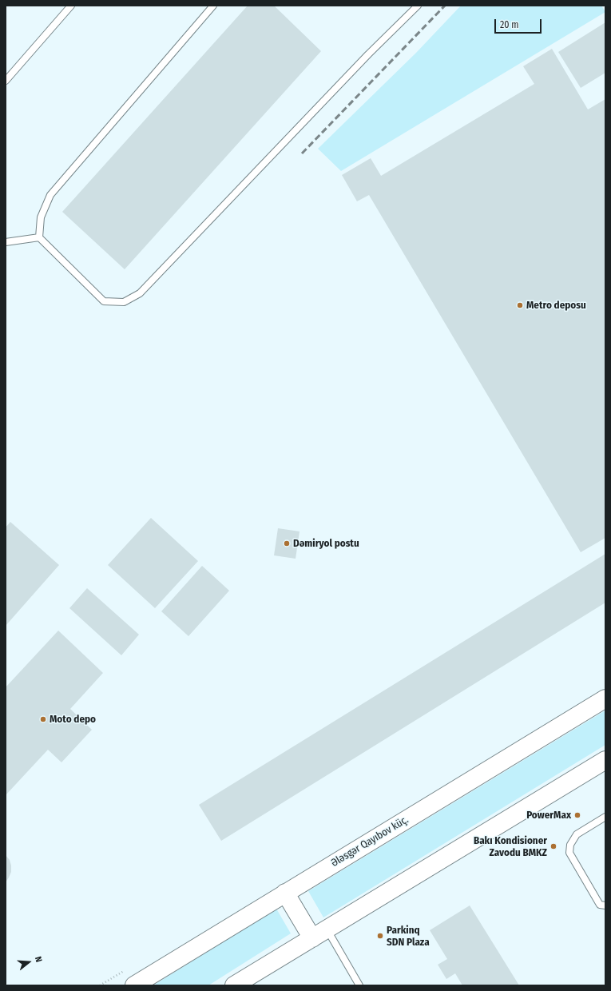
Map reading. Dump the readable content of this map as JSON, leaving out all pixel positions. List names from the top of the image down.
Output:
{
  "streets": {
    "main road": ["Ələsgər Qayıbov küç."]
  },
  "places": [
    "Metro deposu",
    "Dəmiryol postu",
    "Moto depo",
    "PowerMax",
    "Bakı Kondisioner Zavodu BMKZ",
    "Parkinq SDN Plaza"
  ],
  "scale_bar": "20 m",
  "north": "right"
}
